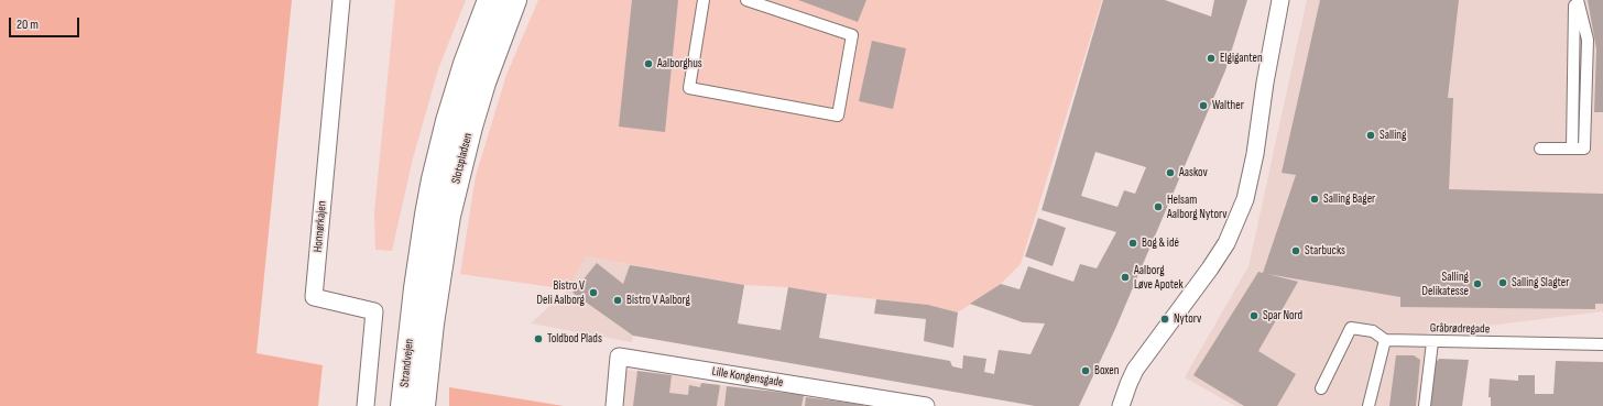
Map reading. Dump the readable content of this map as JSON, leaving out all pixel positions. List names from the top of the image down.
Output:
{
  "streets": {
    "main road": ["Slotspladsen", "Strandvejen"],
    "street": ["Honnørkajen", "Lille Kongensgade"],
    "lane": ["Gråbrødregade"]
  },
  "crossings": [
    ["Slotspladsen", "Strandvejen"]
  ],
  "places": [
    "Elgiganten",
    "Aalborghus",
    "Walther",
    "Salling",
    "Aaskov",
    "Salling Bager",
    "Helsam Aalborg Nytorv",
    "Bog & idé",
    "Starbucks",
    "Aalborg Løve Apotek",
    "Salling Slagter",
    "Salling Delikatesse",
    "Bistro V Deli Aalborg",
    "Bistro V Aalborg",
    "Spar Nord",
    "Nytorv",
    "Toldbod Plads",
    "Boxen"
  ],
  "scale_bar": "20 m"
}
